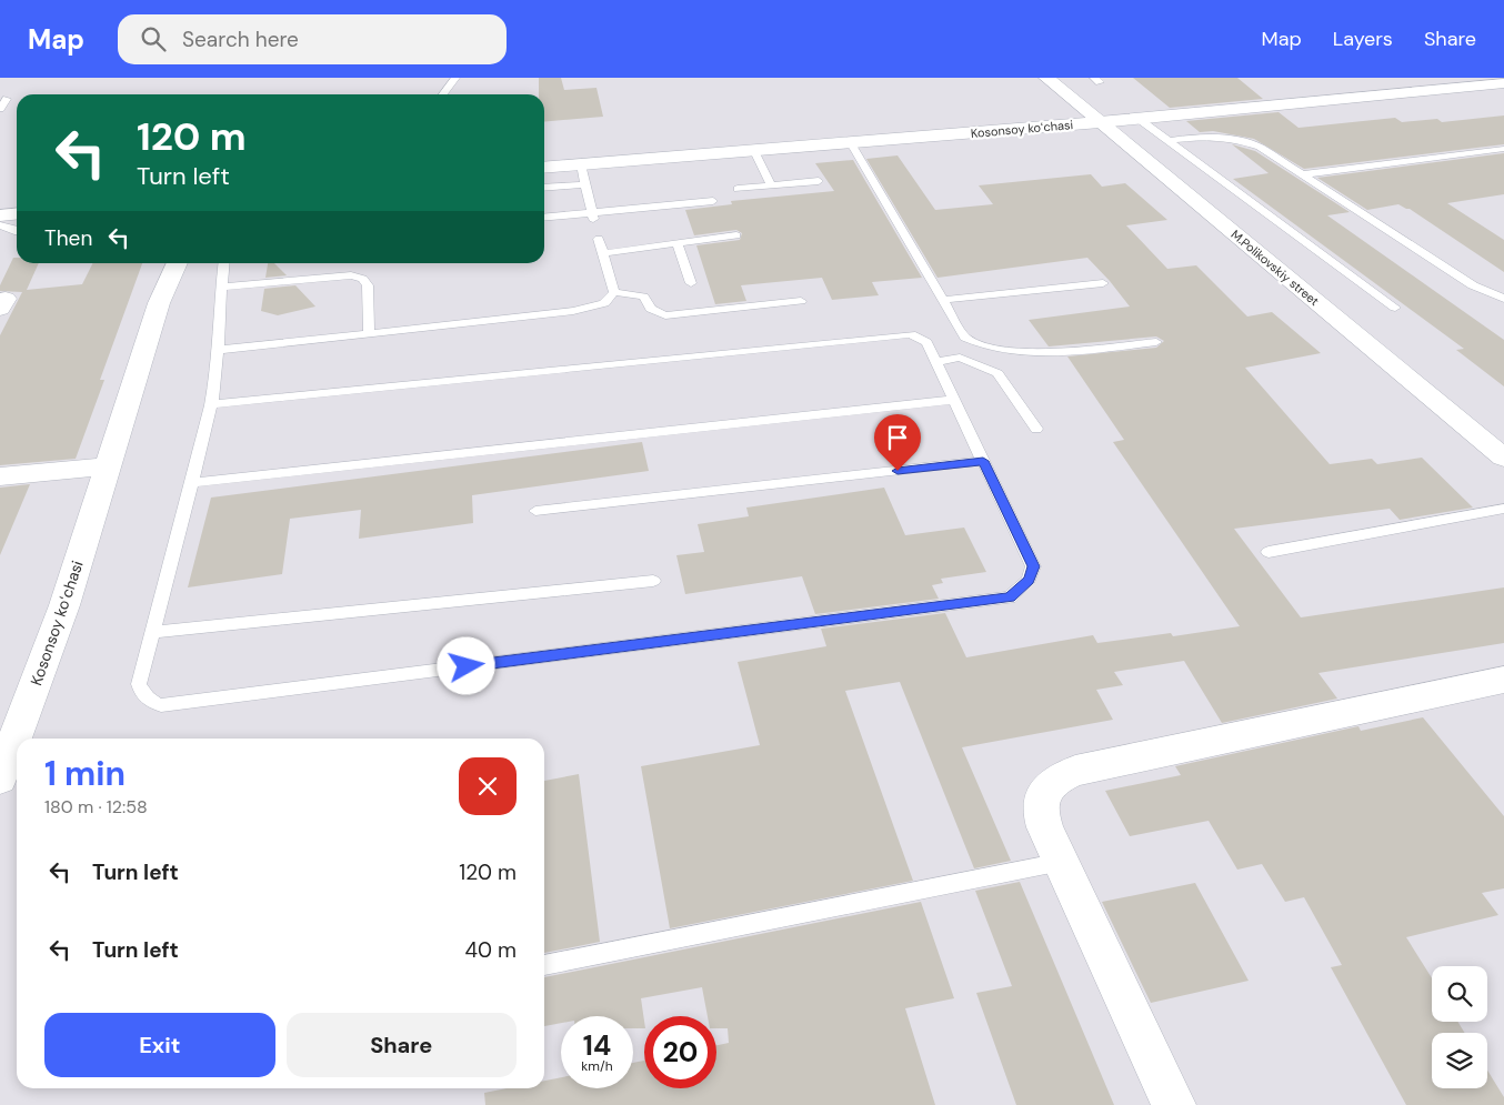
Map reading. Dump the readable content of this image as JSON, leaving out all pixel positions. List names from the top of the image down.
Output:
{
  "streets": {
    "street": ["Kosonsoy koʻchasi", "M.Polikovskiy street"]
  },
  "crossings": [
    ["Kosonsoy koʻchasi", "M.Polikovskiy street"]
  ],
  "page": {
    "header": "Map",
    "search": "Search here",
    "nav": ["Map", "Layers", "Share"],
    "turn": ["120 m", "Turn left"],
    "then": "Then",
    "heading": ["1 min", "180 m · 12:58"],
    "list": [
      {
        "name": "Turn left",
        "value": "120 m"
      },
      {
        "name": "Turn left",
        "value": "40 m"
      }
    ],
    "buttons": ["Exit", "Share"],
    "speed": "14 km/h",
    "limit": "20"
  }
}
